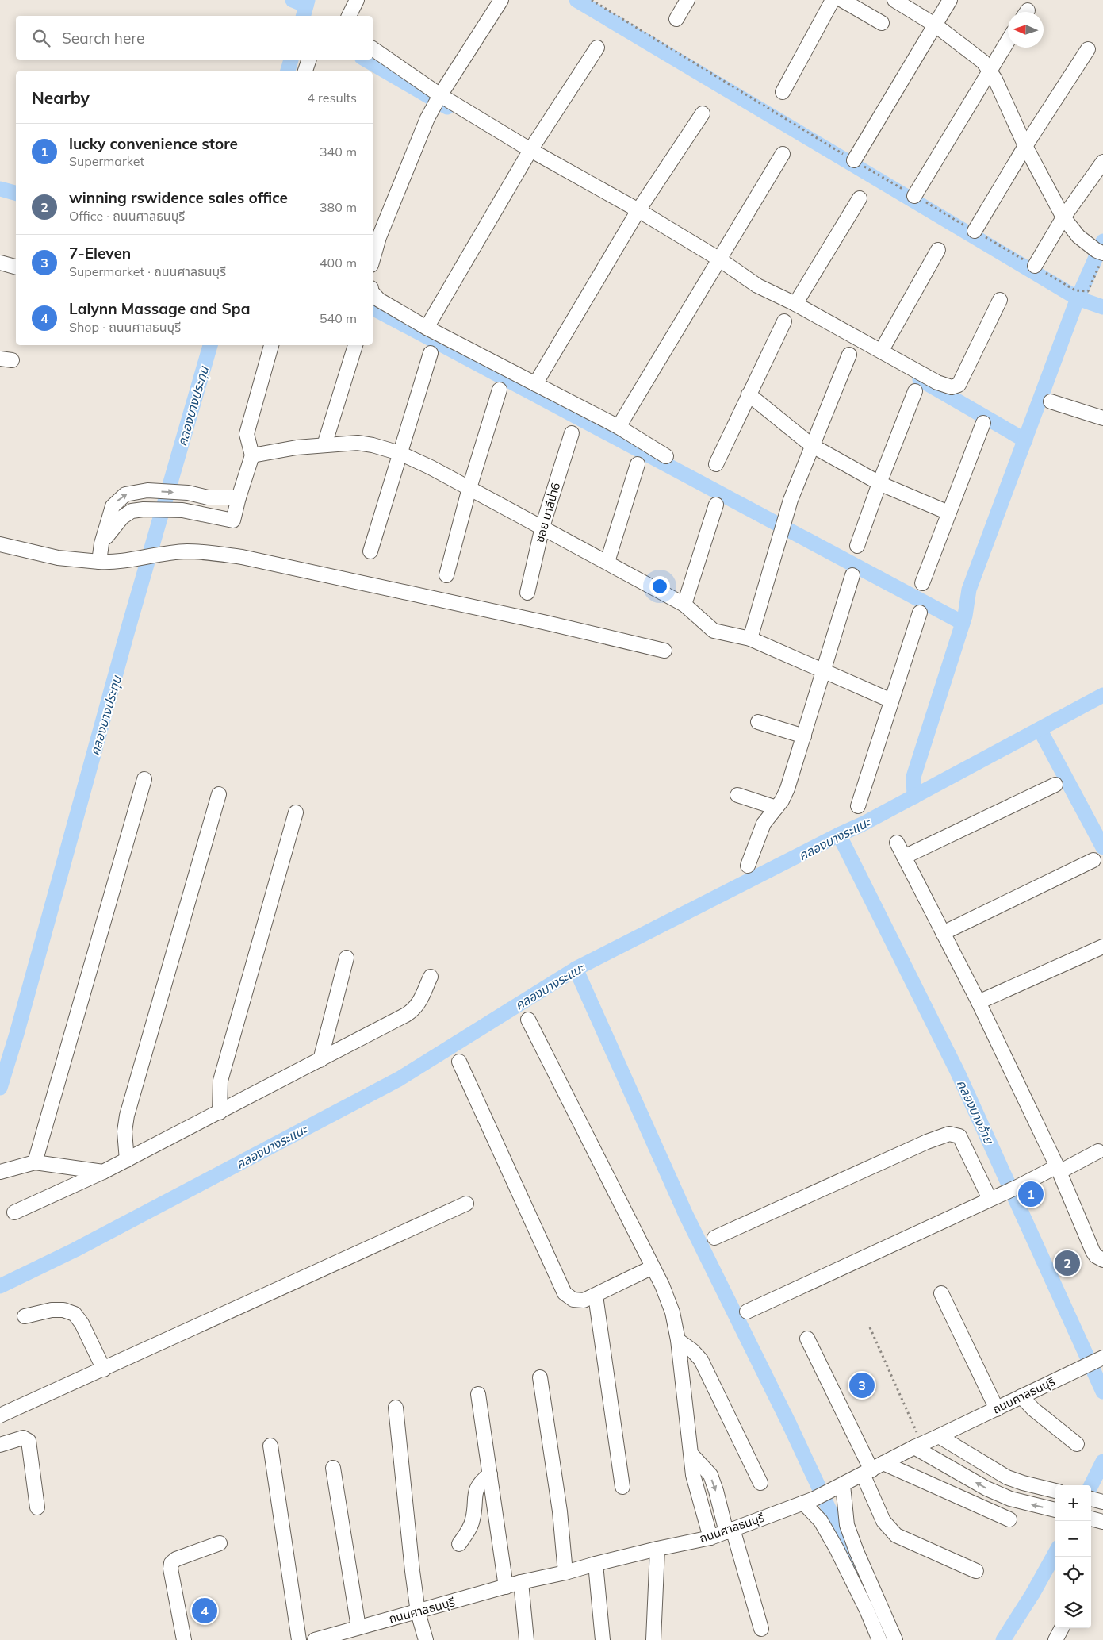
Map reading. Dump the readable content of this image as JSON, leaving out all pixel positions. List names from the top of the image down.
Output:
{
  "streets": {
    "street": ["ซอย บาลีน่า6", "ถนนศาลธนบุรี"]
  },
  "water": ["คลองบางประทุน", "คลองบางระแนะ", "คลองบางอ้าย"],
  "north": "left",
  "page": {
    "search": "Search here",
    "heading": ["Nearby", "4 results"],
    "list": [
      {
        "mark": "1",
        "name": "lucky convenience store",
        "note": "Supermarket",
        "value": "340 m"
      },
      {
        "mark": "2",
        "name": "winning rswidence sales office",
        "note": "Office · ถนนศาลธนบุรี",
        "value": "380 m"
      },
      {
        "mark": "3",
        "name": "7-Eleven",
        "note": "Supermarket · ถนนศาลธนบุรี",
        "value": "400 m"
      },
      {
        "mark": "4",
        "name": "Lalynn Massage and Spa",
        "note": "Shop · ถนนศาลธนบุรี",
        "value": "540 m"
      }
    ],
    "pins": [
      "1",
      "2",
      "3",
      "4"
    ],
    "map_buttons": ["+", "−"]
  }
}
